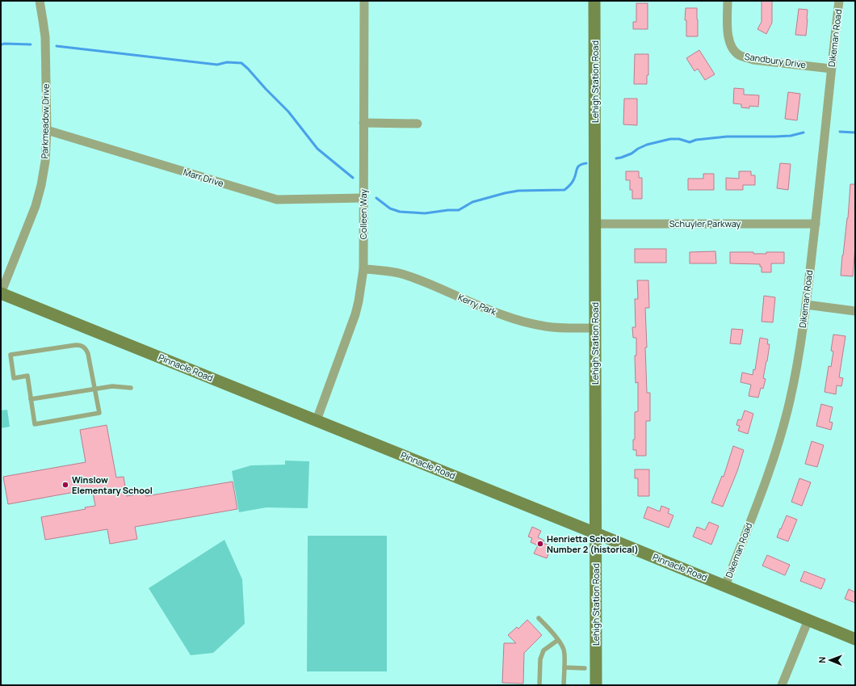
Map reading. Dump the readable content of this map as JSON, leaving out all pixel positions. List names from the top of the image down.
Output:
{
  "streets": {
    "main road": ["Lehigh Station Road", "Pinnacle Road"],
    "street": [
      "Dikeman Road",
      "Sandbury Drive",
      "Parkmeadow Drive",
      "Marr Drive",
      "Colleen Way",
      "Schuyler Parkway",
      "Kerry Park"
    ]
  },
  "crossings": [
    ["Dikeman Road", "Sandbury Drive"],
    ["Dikeman Road", "Schuyler Parkway"],
    ["Dikeman Road", "Pinnacle Road"],
    ["Lehigh Station Road", "Schuyler Parkway"],
    ["Lehigh Station Road", "Kerry Park"],
    ["Lehigh Station Road", "Pinnacle Road"],
    ["Parkmeadow Drive", "Marr Drive"],
    ["Parkmeadow Drive", "Pinnacle Road"],
    ["Marr Drive", "Colleen Way"],
    ["Colleen Way", "Kerry Park"],
    ["Colleen Way", "Pinnacle Road"]
  ],
  "places": ["Winslow Elementary School", "Henrietta School Number 2 (historical)"],
  "north": "left"
}
